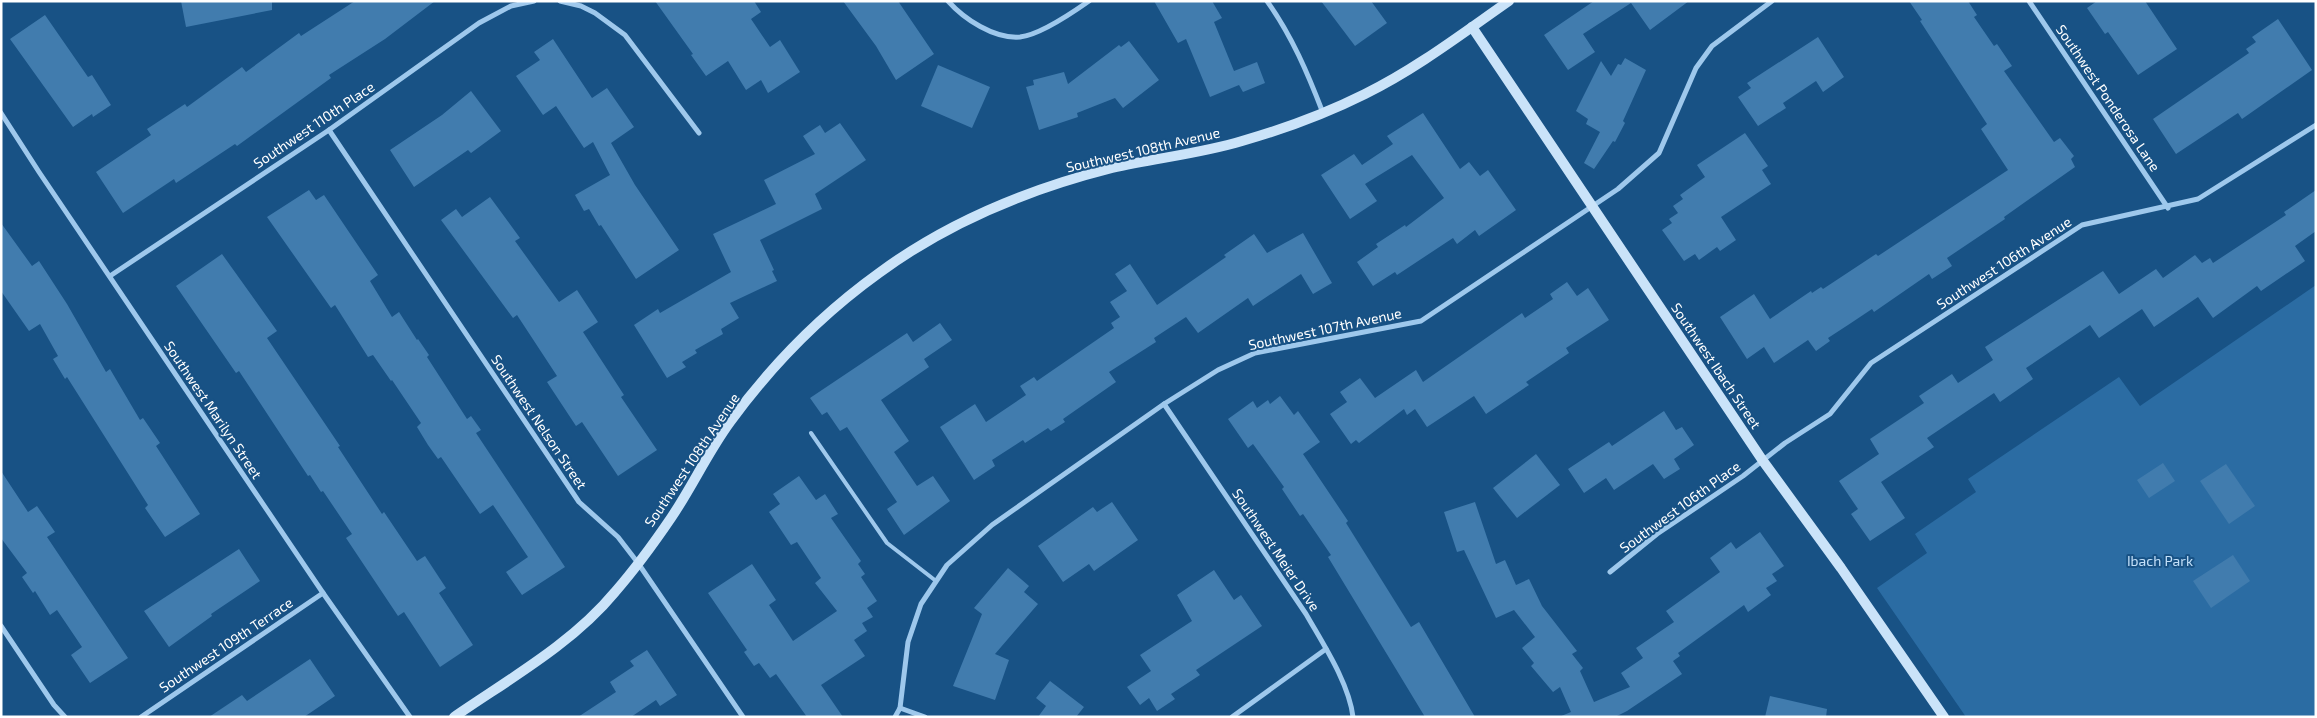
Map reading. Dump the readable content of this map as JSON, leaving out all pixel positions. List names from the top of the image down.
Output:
{
  "streets": {
    "street": [
      "Southwest Ponderosa Lane",
      "Southwest 110th Place",
      "Southwest 108th Avenue",
      "Southwest 106th Avenue",
      "Southwest 107th Avenue",
      "Southwest Ibach Street",
      "Southwest Marilyn Street",
      "Southwest Nelson Street",
      "Southwest 106th Place",
      "Southwest Meier Drive",
      "Southwest 109th Terrace"
    ]
  },
  "crossings": [
    ["Southwest Ponderosa Lane", "Southwest 106th Avenue"],
    ["Southwest 110th Place", "Southwest Marilyn Street"],
    ["Southwest 110th Place", "Southwest Nelson Street"],
    ["Southwest 108th Avenue", "Southwest Ibach Street"],
    ["Southwest 108th Avenue", "Southwest Nelson Street"],
    ["Southwest 106th Avenue", "Southwest Ibach Street"],
    ["Southwest 106th Avenue", "Southwest 106th Place"],
    ["Southwest 107th Avenue", "Southwest Ibach Street"],
    ["Southwest 107th Avenue", "Southwest Meier Drive"],
    ["Southwest Ibach Street", "Southwest 106th Place"],
    ["Southwest Marilyn Street", "Southwest 109th Terrace"]
  ],
  "parks": ["Ibach Park"]
}
